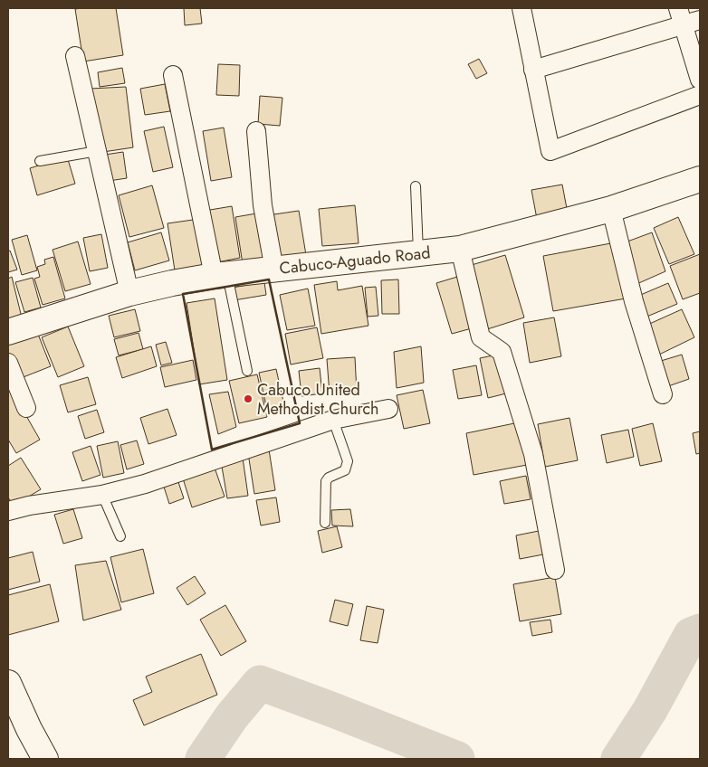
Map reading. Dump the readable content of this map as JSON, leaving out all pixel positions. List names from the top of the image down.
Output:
{
  "streets": {
    "street": ["Cabuco-Aguado Road"]
  },
  "places": ["Cabuco United Methodist Church"]
}
